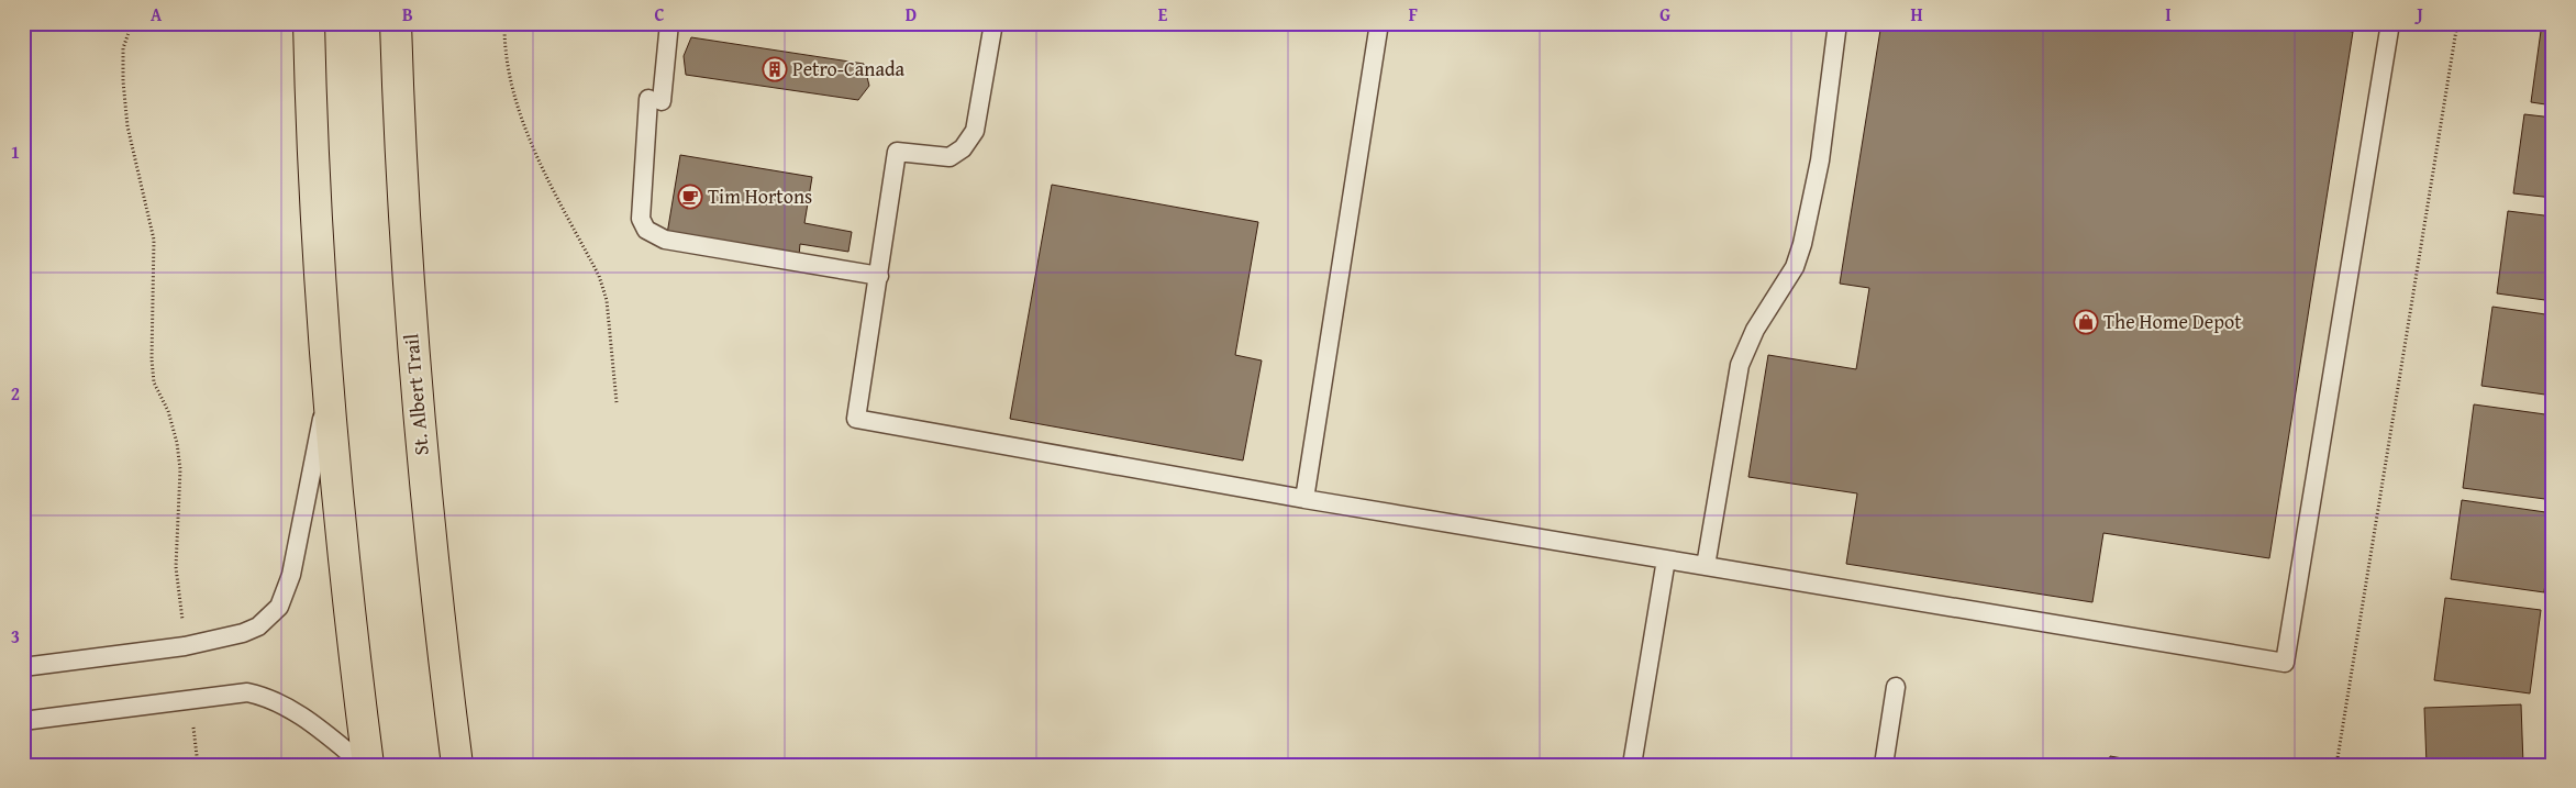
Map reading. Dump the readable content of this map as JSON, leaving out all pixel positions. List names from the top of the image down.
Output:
{
  "streets": {
    "main road": ["St. Albert Trail"]
  },
  "places": {
    "building": ["Petro-Canada"],
    "cafe": ["Tim Hortons"],
    "shop": ["The Home Depot"]
  },
  "grid": {
    "columns": [
      "A",
      "B",
      "C",
      "D",
      "E",
      "F",
      "G",
      "H",
      "I",
      "J"
    ],
    "rows": ["1", "2", "3"]
  }
}
